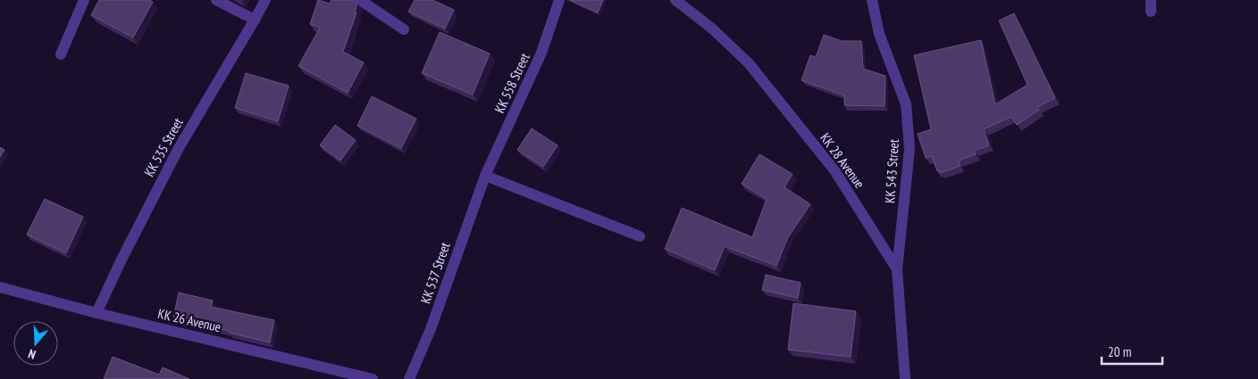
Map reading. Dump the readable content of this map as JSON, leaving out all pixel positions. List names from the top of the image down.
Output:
{
  "streets": {
    "street": [
      "KK 558 Street",
      "KK 535 Street",
      "KK 28 Avenue",
      "KK 543 Street",
      "KK 537 Street",
      "KK 26 Avenue"
    ]
  },
  "crossings": [
    ["KK 558 Street", "KK 537 Street"],
    ["KK 535 Street", "KK 26 Avenue"],
    ["KK 28 Avenue", "KK 543 Street"]
  ],
  "scale_bar": "20 m",
  "north": "bottom"
}
